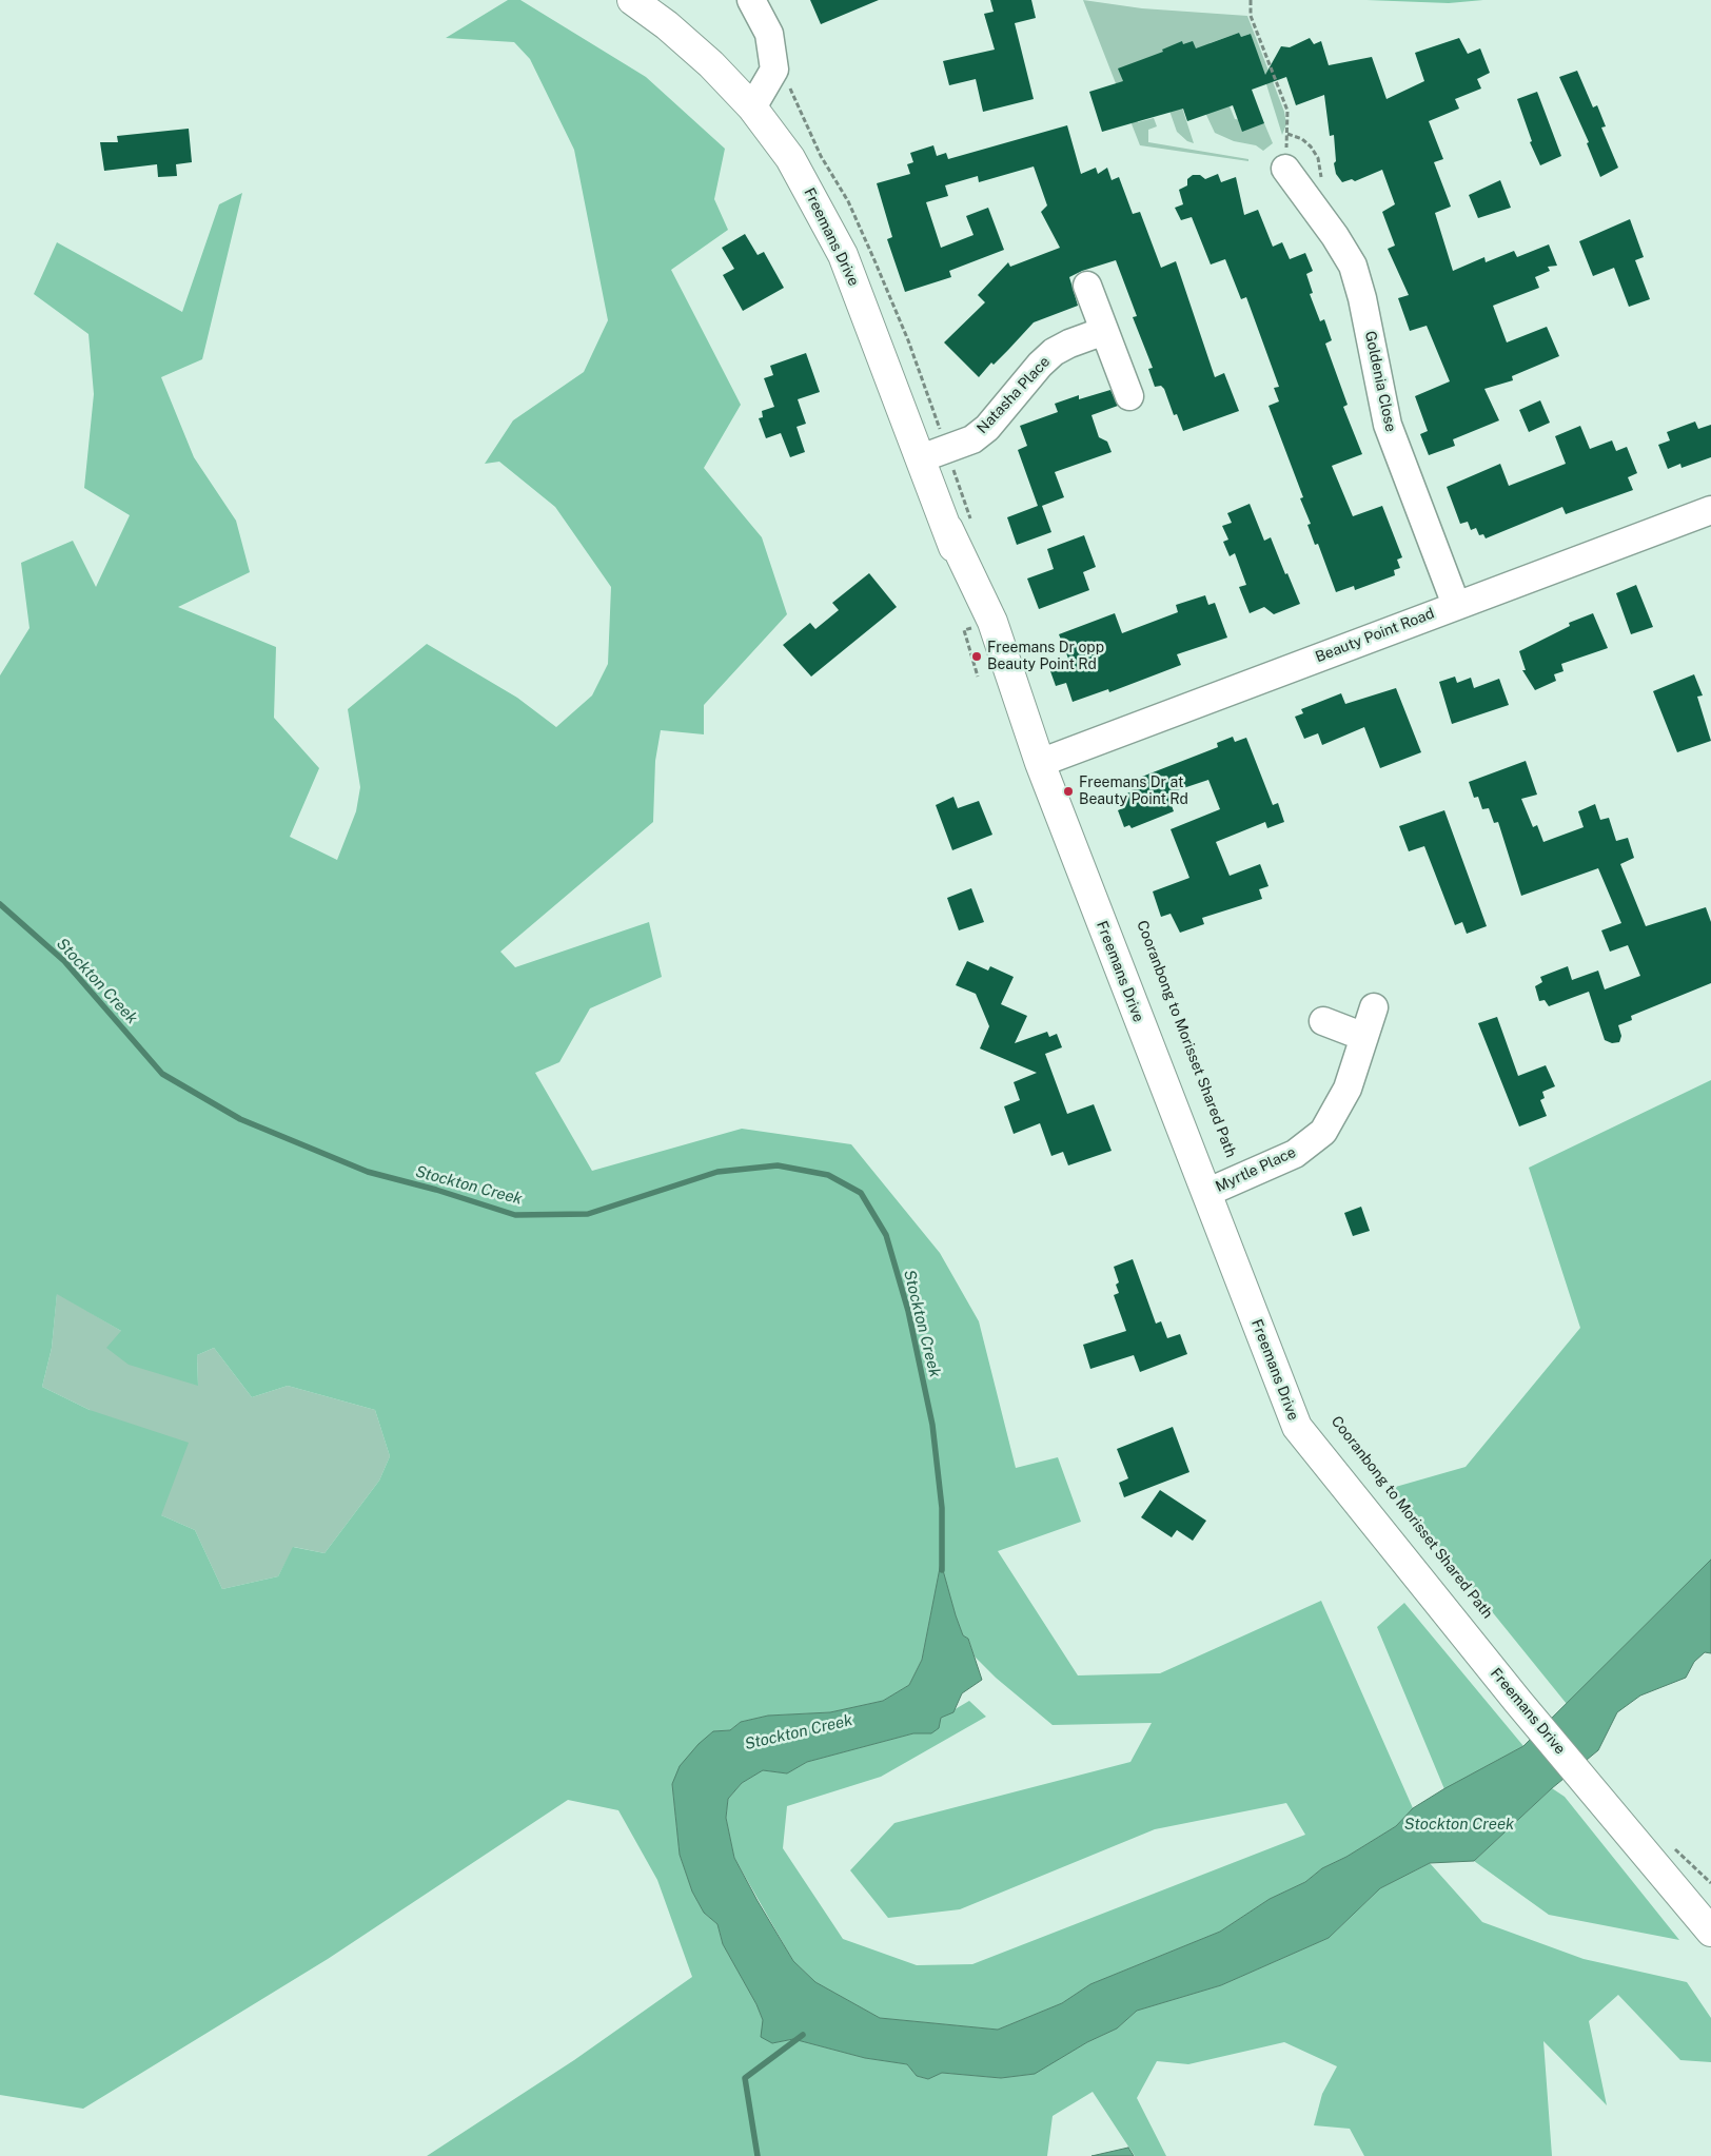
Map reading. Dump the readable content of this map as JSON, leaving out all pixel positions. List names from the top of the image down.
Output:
{
  "streets": {
    "main road": ["Freemans Drive"],
    "street": [
      "Goldenia Close",
      "Natasha Place",
      "Beauty Point Road",
      "Myrtle Place"
    ]
  },
  "crossings": [
    ["Freemans Drive", "Natasha Place"],
    ["Freemans Drive", "Beauty Point Road"],
    ["Freemans Drive", "Myrtle Place"],
    ["Goldenia Close", "Beauty Point Road"]
  ],
  "water": ["Stockton Creek"],
  "places": ["Freemans Dr opp Beauty Point Rd", "Freemans Dr at Beauty Point Rd"]
}
